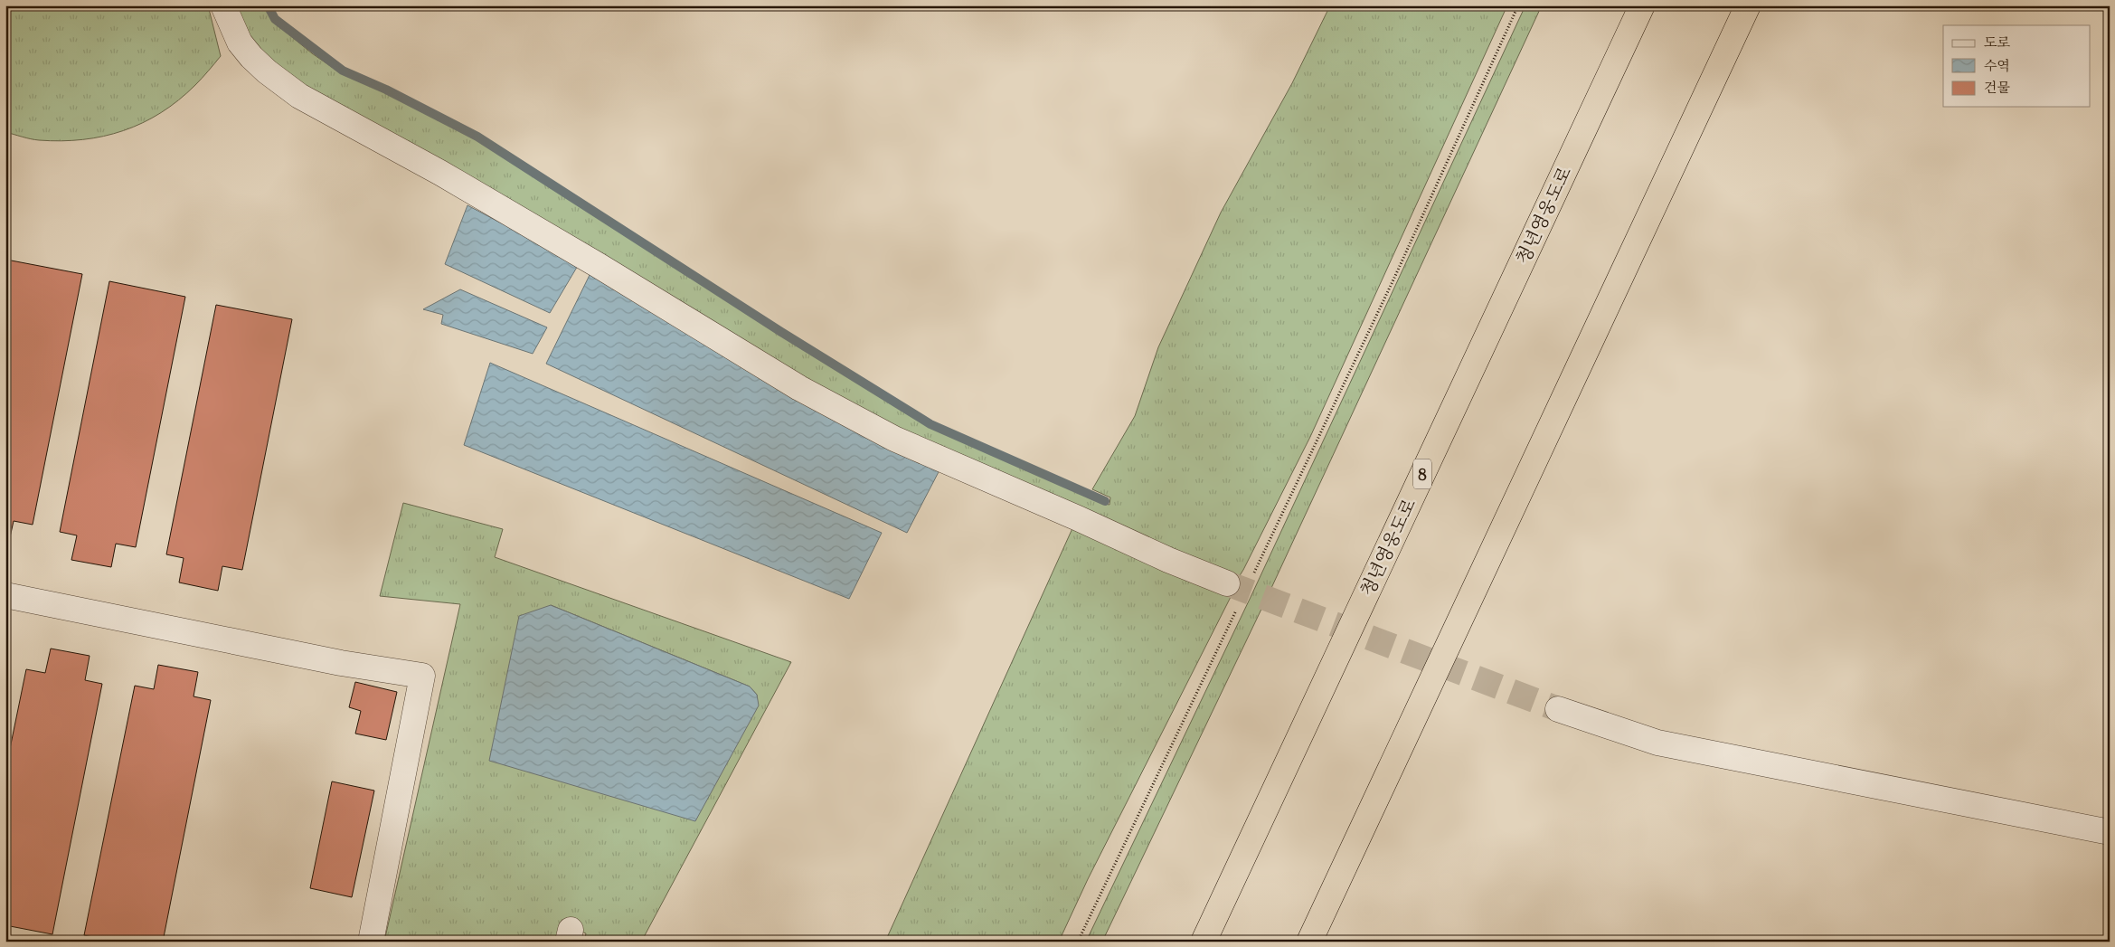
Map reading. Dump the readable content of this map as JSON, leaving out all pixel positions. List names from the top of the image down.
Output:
{
  "streets": {
    "highway": ["청년영웅도로", "8"]
  },
  "legend": ["도로", "수역", "건물"]
}
